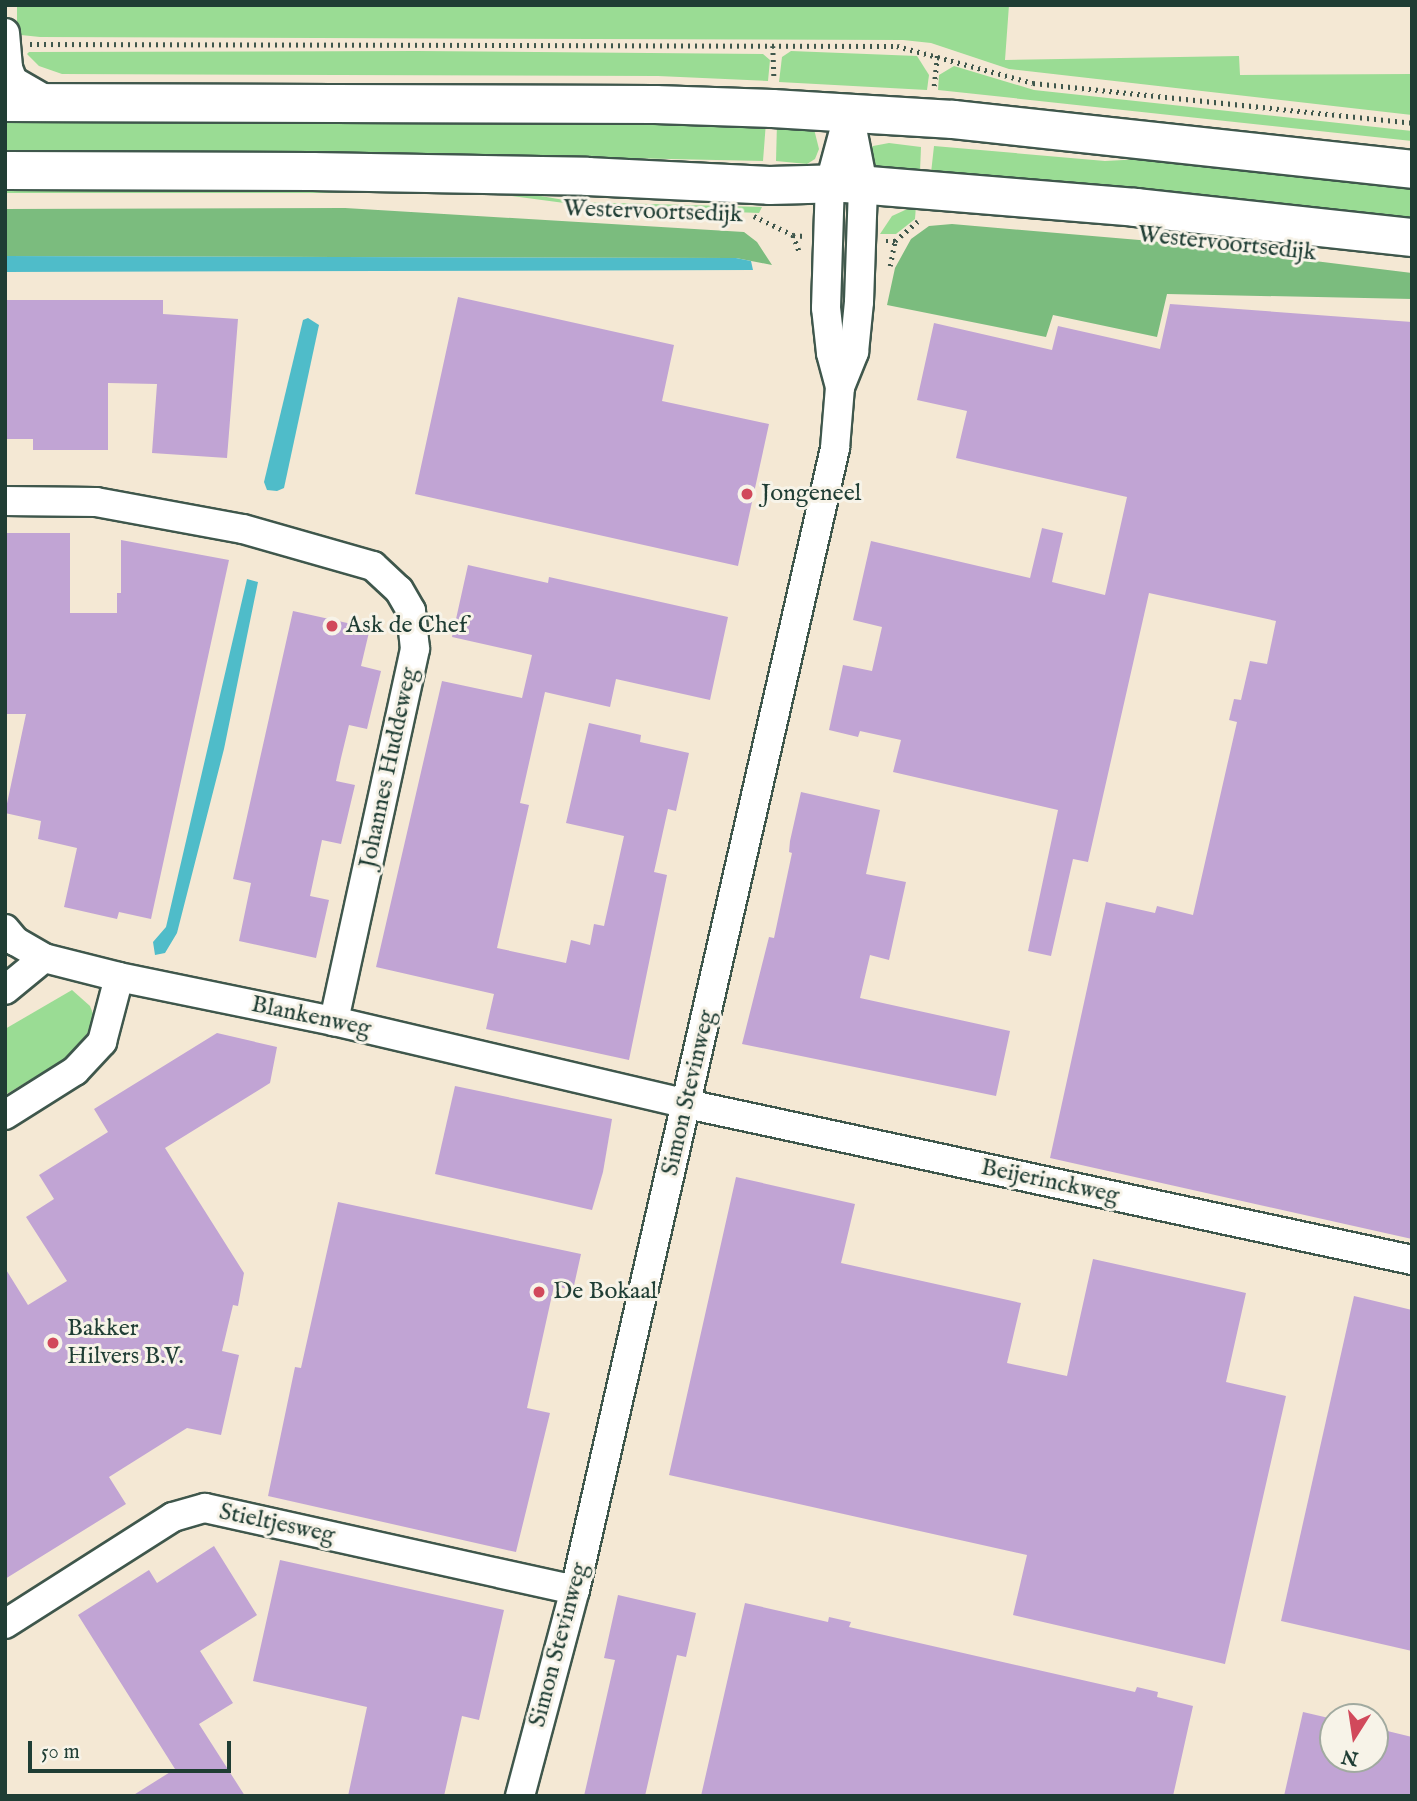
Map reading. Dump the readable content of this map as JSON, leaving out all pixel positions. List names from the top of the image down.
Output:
{
  "streets": {
    "main road": ["Westervoortsedijk"],
    "street": [
      "Johannes Huddeweg",
      "Blankenweg",
      "Simon Stevinweg",
      "Beijerinckweg",
      "Stieltjesweg"
    ]
  },
  "crossings": [
    ["Westervoortsedijk", "Simon Stevinweg"],
    ["Johannes Huddeweg", "Blankenweg"],
    ["Blankenweg", "Simon Stevinweg"],
    ["Blankenweg", "Beijerinckweg"],
    ["Simon Stevinweg", "Beijerinckweg"],
    ["Simon Stevinweg", "Stieltjesweg"]
  ],
  "places": [
    "Jongeneel",
    "Ask de Chef",
    "De Bokaal",
    "Bakker Hilvers B.V."
  ],
  "scale_bar": "50 m",
  "north": "bottom"
}
